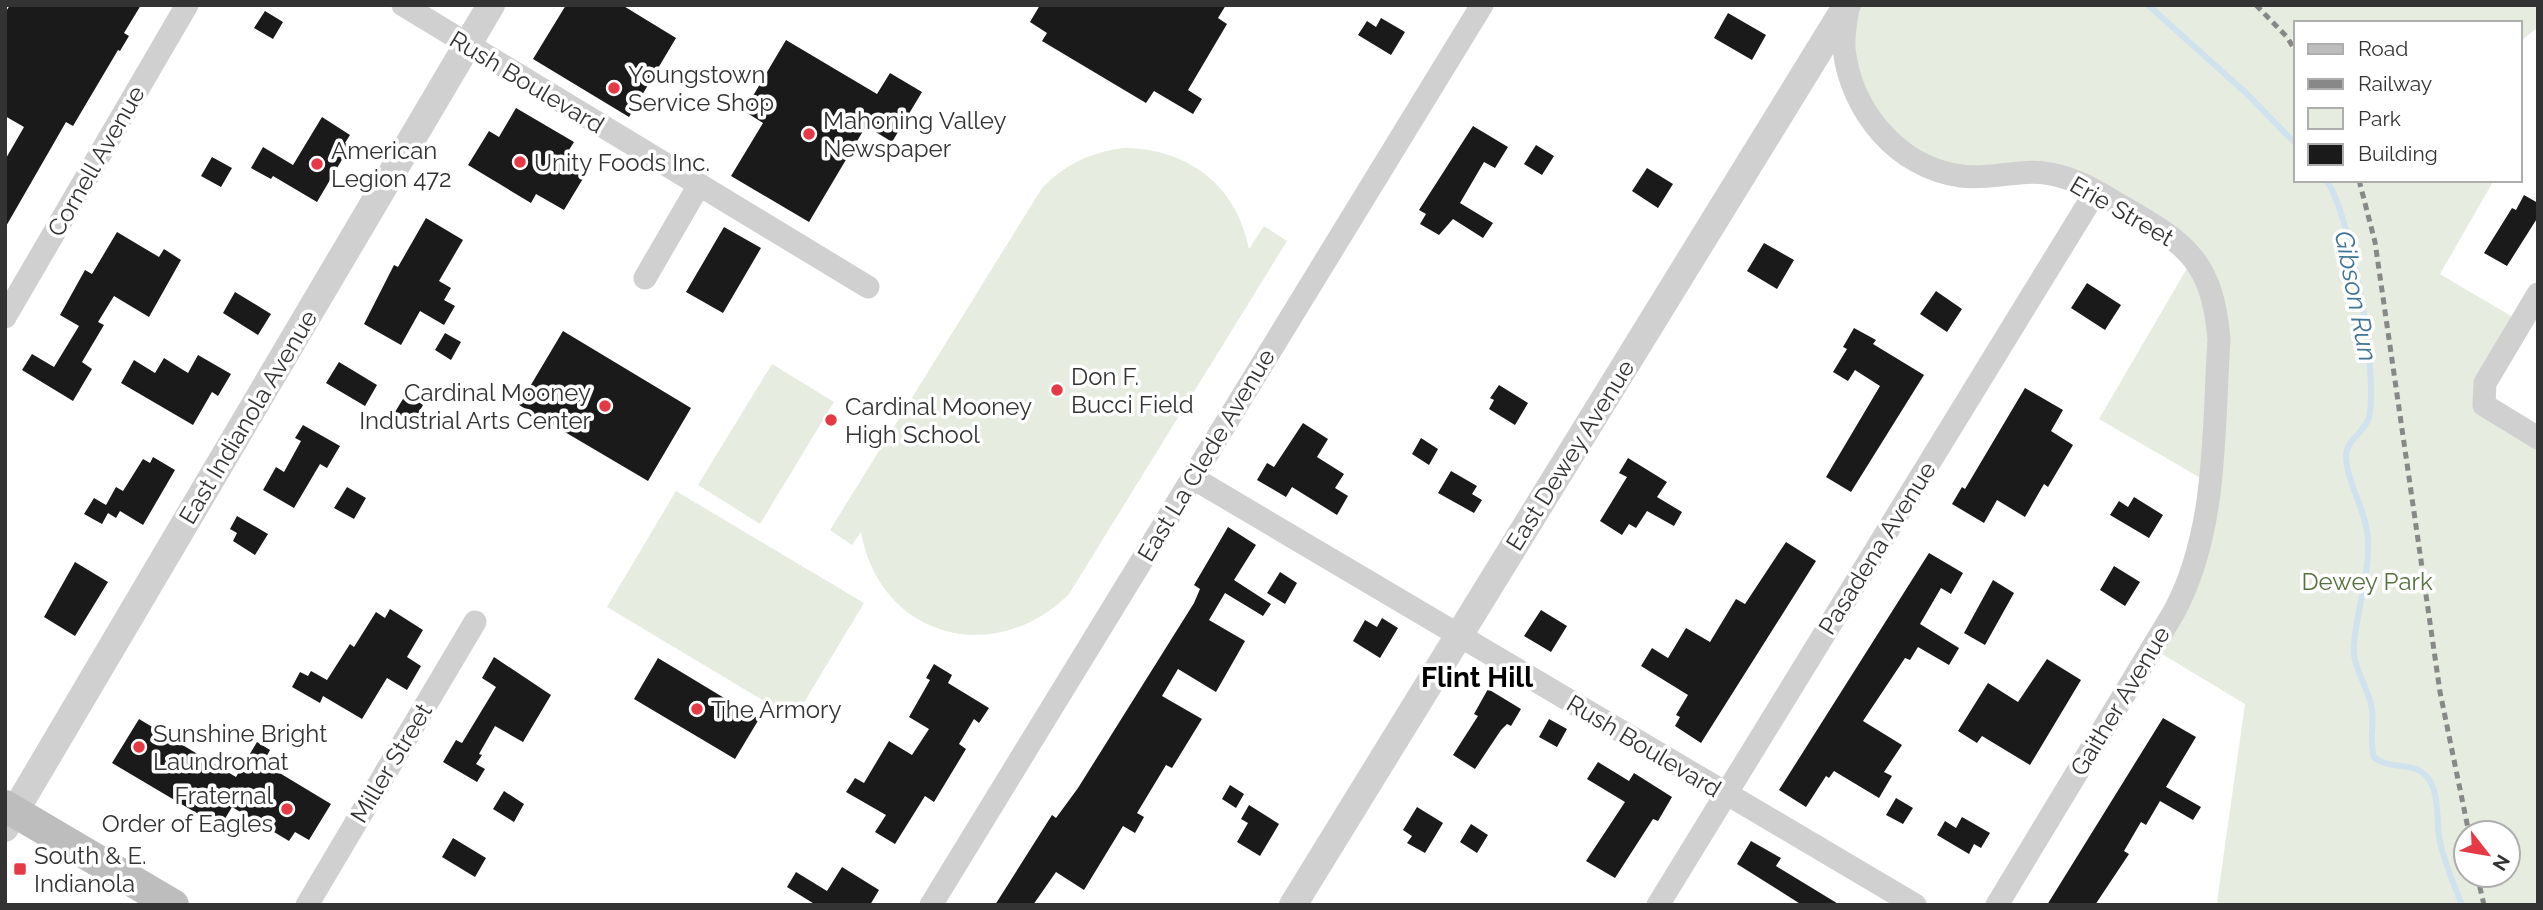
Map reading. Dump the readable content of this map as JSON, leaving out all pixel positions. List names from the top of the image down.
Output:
{
  "streets": {
    "street": [
      "Rush Boulevard",
      "Cornell Avenue",
      "Erie Street",
      "East Indianola Avenue",
      "East La Clede Avenue",
      "East Dewey Avenue",
      "Pasadena Avenue",
      "Gaither Avenue",
      "Miller Street"
    ]
  },
  "crossings": [
    ["Rush Boulevard", "East Indianola Avenue"],
    ["Rush Boulevard", "East La Clede Avenue"],
    ["Rush Boulevard", "East Dewey Avenue"],
    ["Rush Boulevard", "Pasadena Avenue"],
    ["Erie Street", "East Dewey Avenue"],
    ["Erie Street", "Pasadena Avenue"],
    ["Erie Street", "Gaither Avenue"]
  ],
  "districts": ["Flint Hill"],
  "water": ["Gibson Run"],
  "parks": ["Dewey Park"],
  "places": {
    "other": [
      "Youngstown Service Shop",
      "Mahoning Valley Newspaper",
      "Unity Foods Inc.",
      "American Legion 472",
      "Don F. Bucci Field",
      "Cardinal Mooney Industrial Arts Center",
      "Cardinal Mooney High School",
      "The Armory",
      "Sunshine Bright Laundromat",
      "Fraternal Order of Eagles"
    ],
    "transit": ["South & E. Indianola"]
  },
  "legend": [
    "Road",
    "Railway",
    "Park",
    "Building"
  ],
  "north": "bottom right"
}
